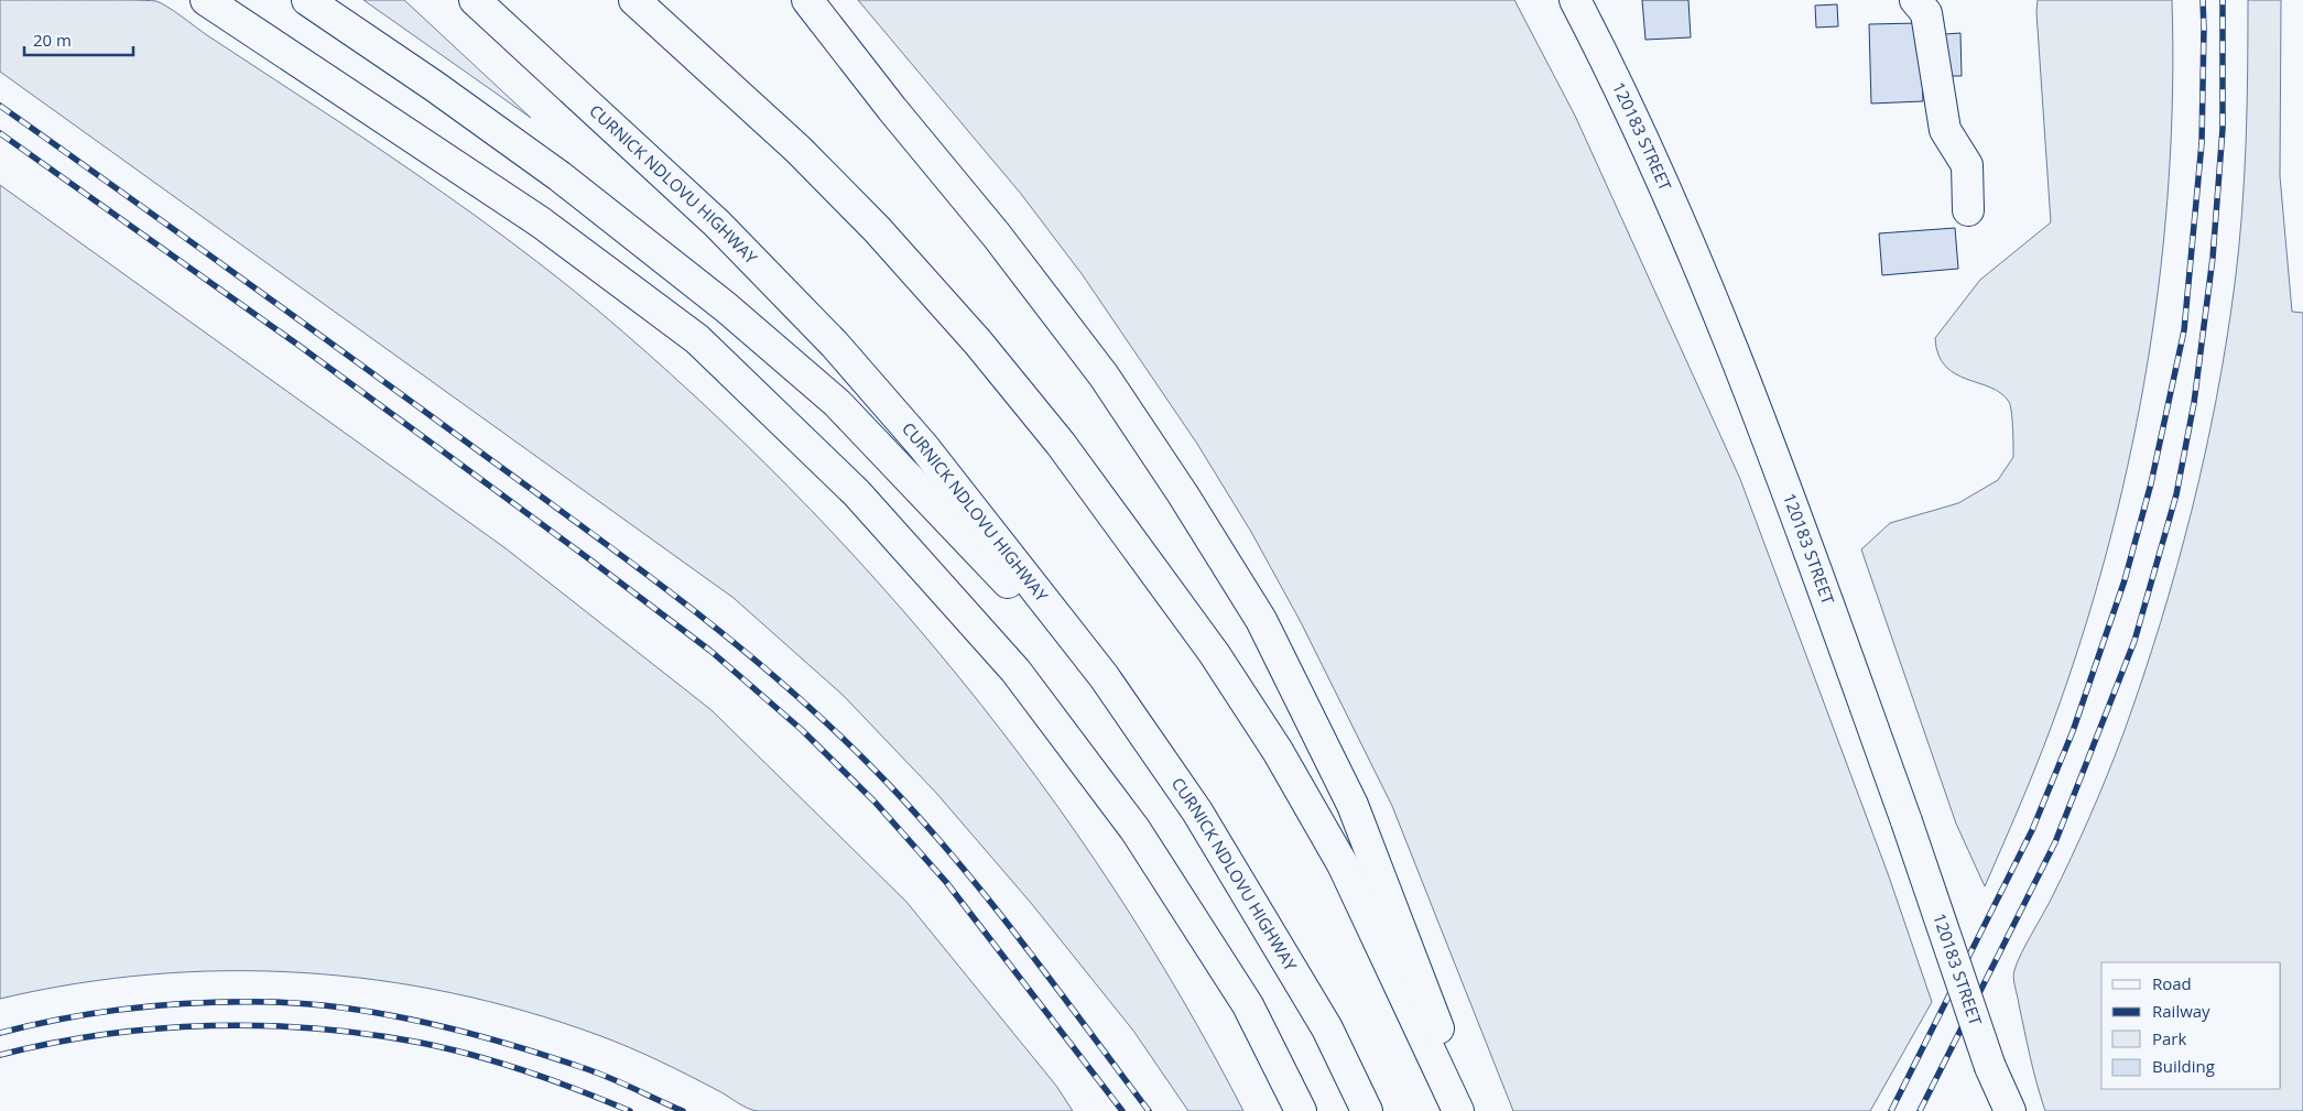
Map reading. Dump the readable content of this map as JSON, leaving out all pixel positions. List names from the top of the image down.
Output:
{
  "streets": {
    "main road": ["120183 STREET", "CURNICK NDLOVU HIGHWAY"]
  },
  "legend": [
    "Road",
    "Railway",
    "Park",
    "Building"
  ],
  "scale_bar": "20 m"
}
